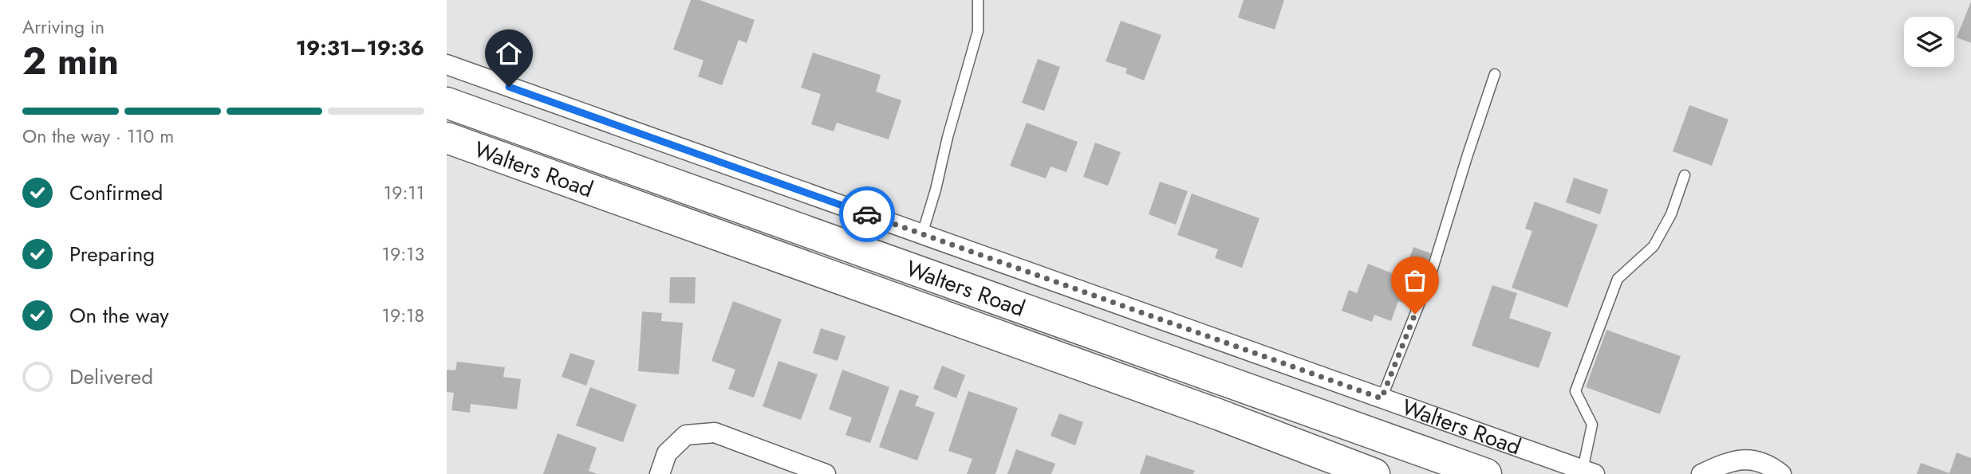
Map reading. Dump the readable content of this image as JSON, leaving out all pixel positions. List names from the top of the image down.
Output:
{
  "streets": {
    "main road": ["Walters Road"]
  },
  "page": {
    "heading": ["2 min", "Arriving in", "19:31–19:36"],
    "bar": "On the way · 110 m",
    "list": [
      ["Confirmed", "19:11"],
      ["Preparing", "19:13"],
      ["On the way", "19:18"],
      "Delivered"
    ]
  }
}
